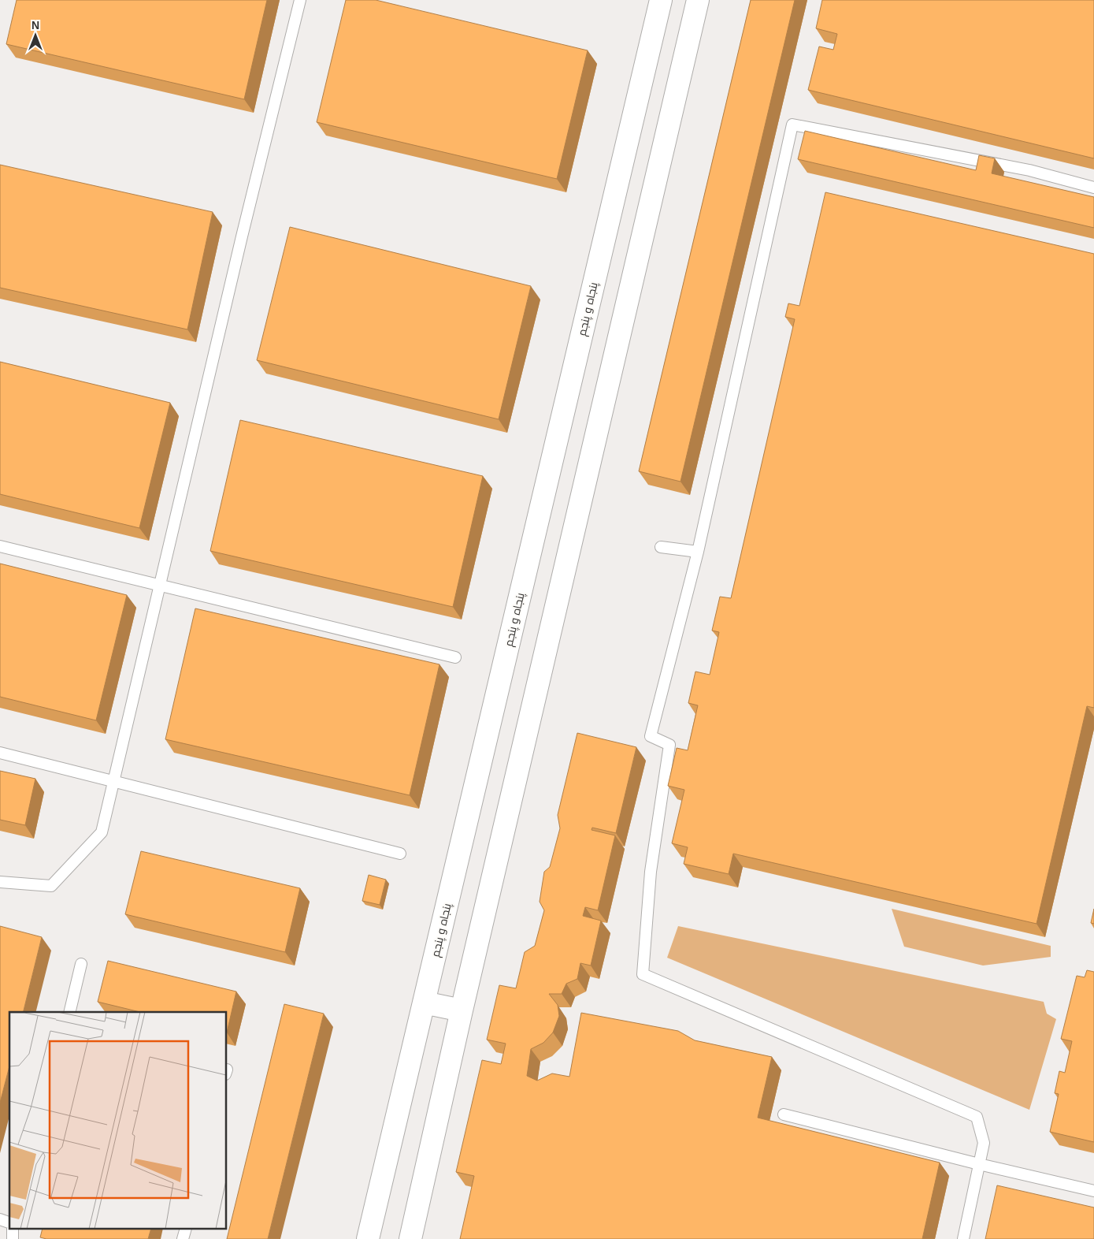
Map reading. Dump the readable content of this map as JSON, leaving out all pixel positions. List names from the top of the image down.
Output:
{
  "streets": {
    "main road": ["پنجاه و پنجم"]
  },
  "north": "top"
}
